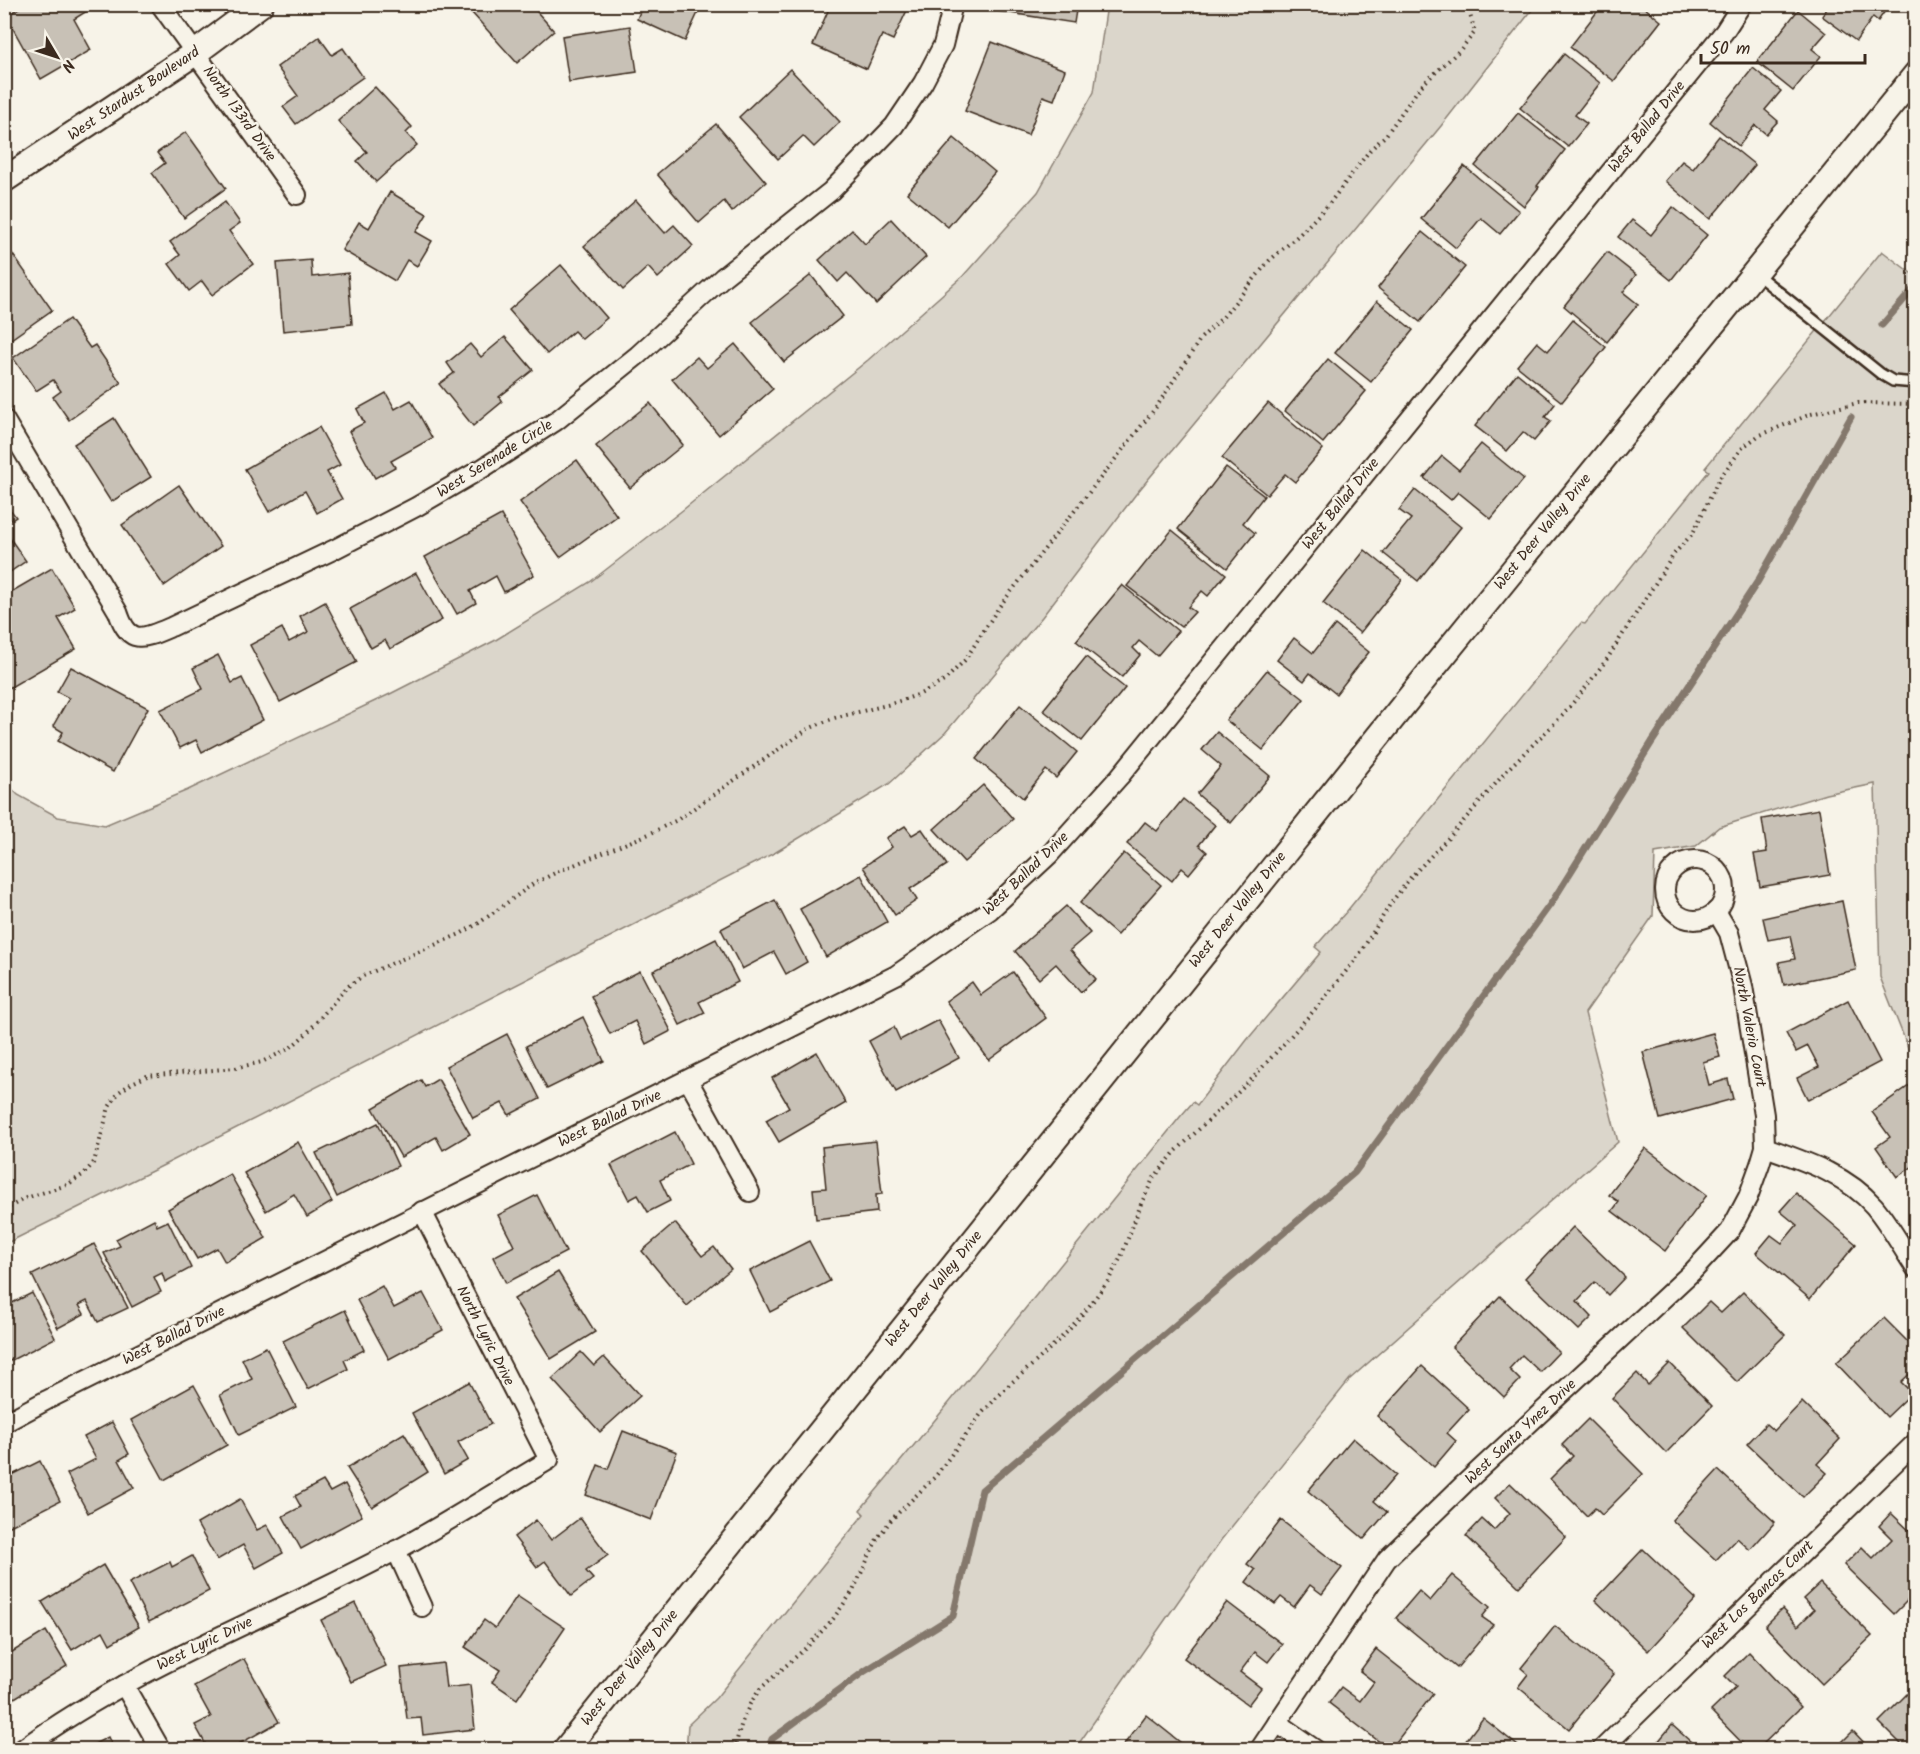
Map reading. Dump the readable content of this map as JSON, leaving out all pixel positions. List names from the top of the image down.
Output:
{
  "streets": {
    "street": [
      "West Stardust Boulevard",
      "North 133rd Drive",
      "West Ballad Drive",
      "West Serenade Circle",
      "West Deer Valley Drive",
      "North Valerio Court",
      "North Lyric Drive",
      "West Santa Ynez Drive",
      "West Los Bancos Court",
      "West Lyric Drive"
    ]
  },
  "crossings": [
    ["West Stardust Boulevard", "North 133rd Drive"],
    ["West Ballad Drive", "North Lyric Drive"],
    ["North Valerio Court", "West Santa Ynez Drive"],
    ["North Lyric Drive", "West Lyric Drive"]
  ],
  "scale_bar": "50 m",
  "north": "bottom right"
}
